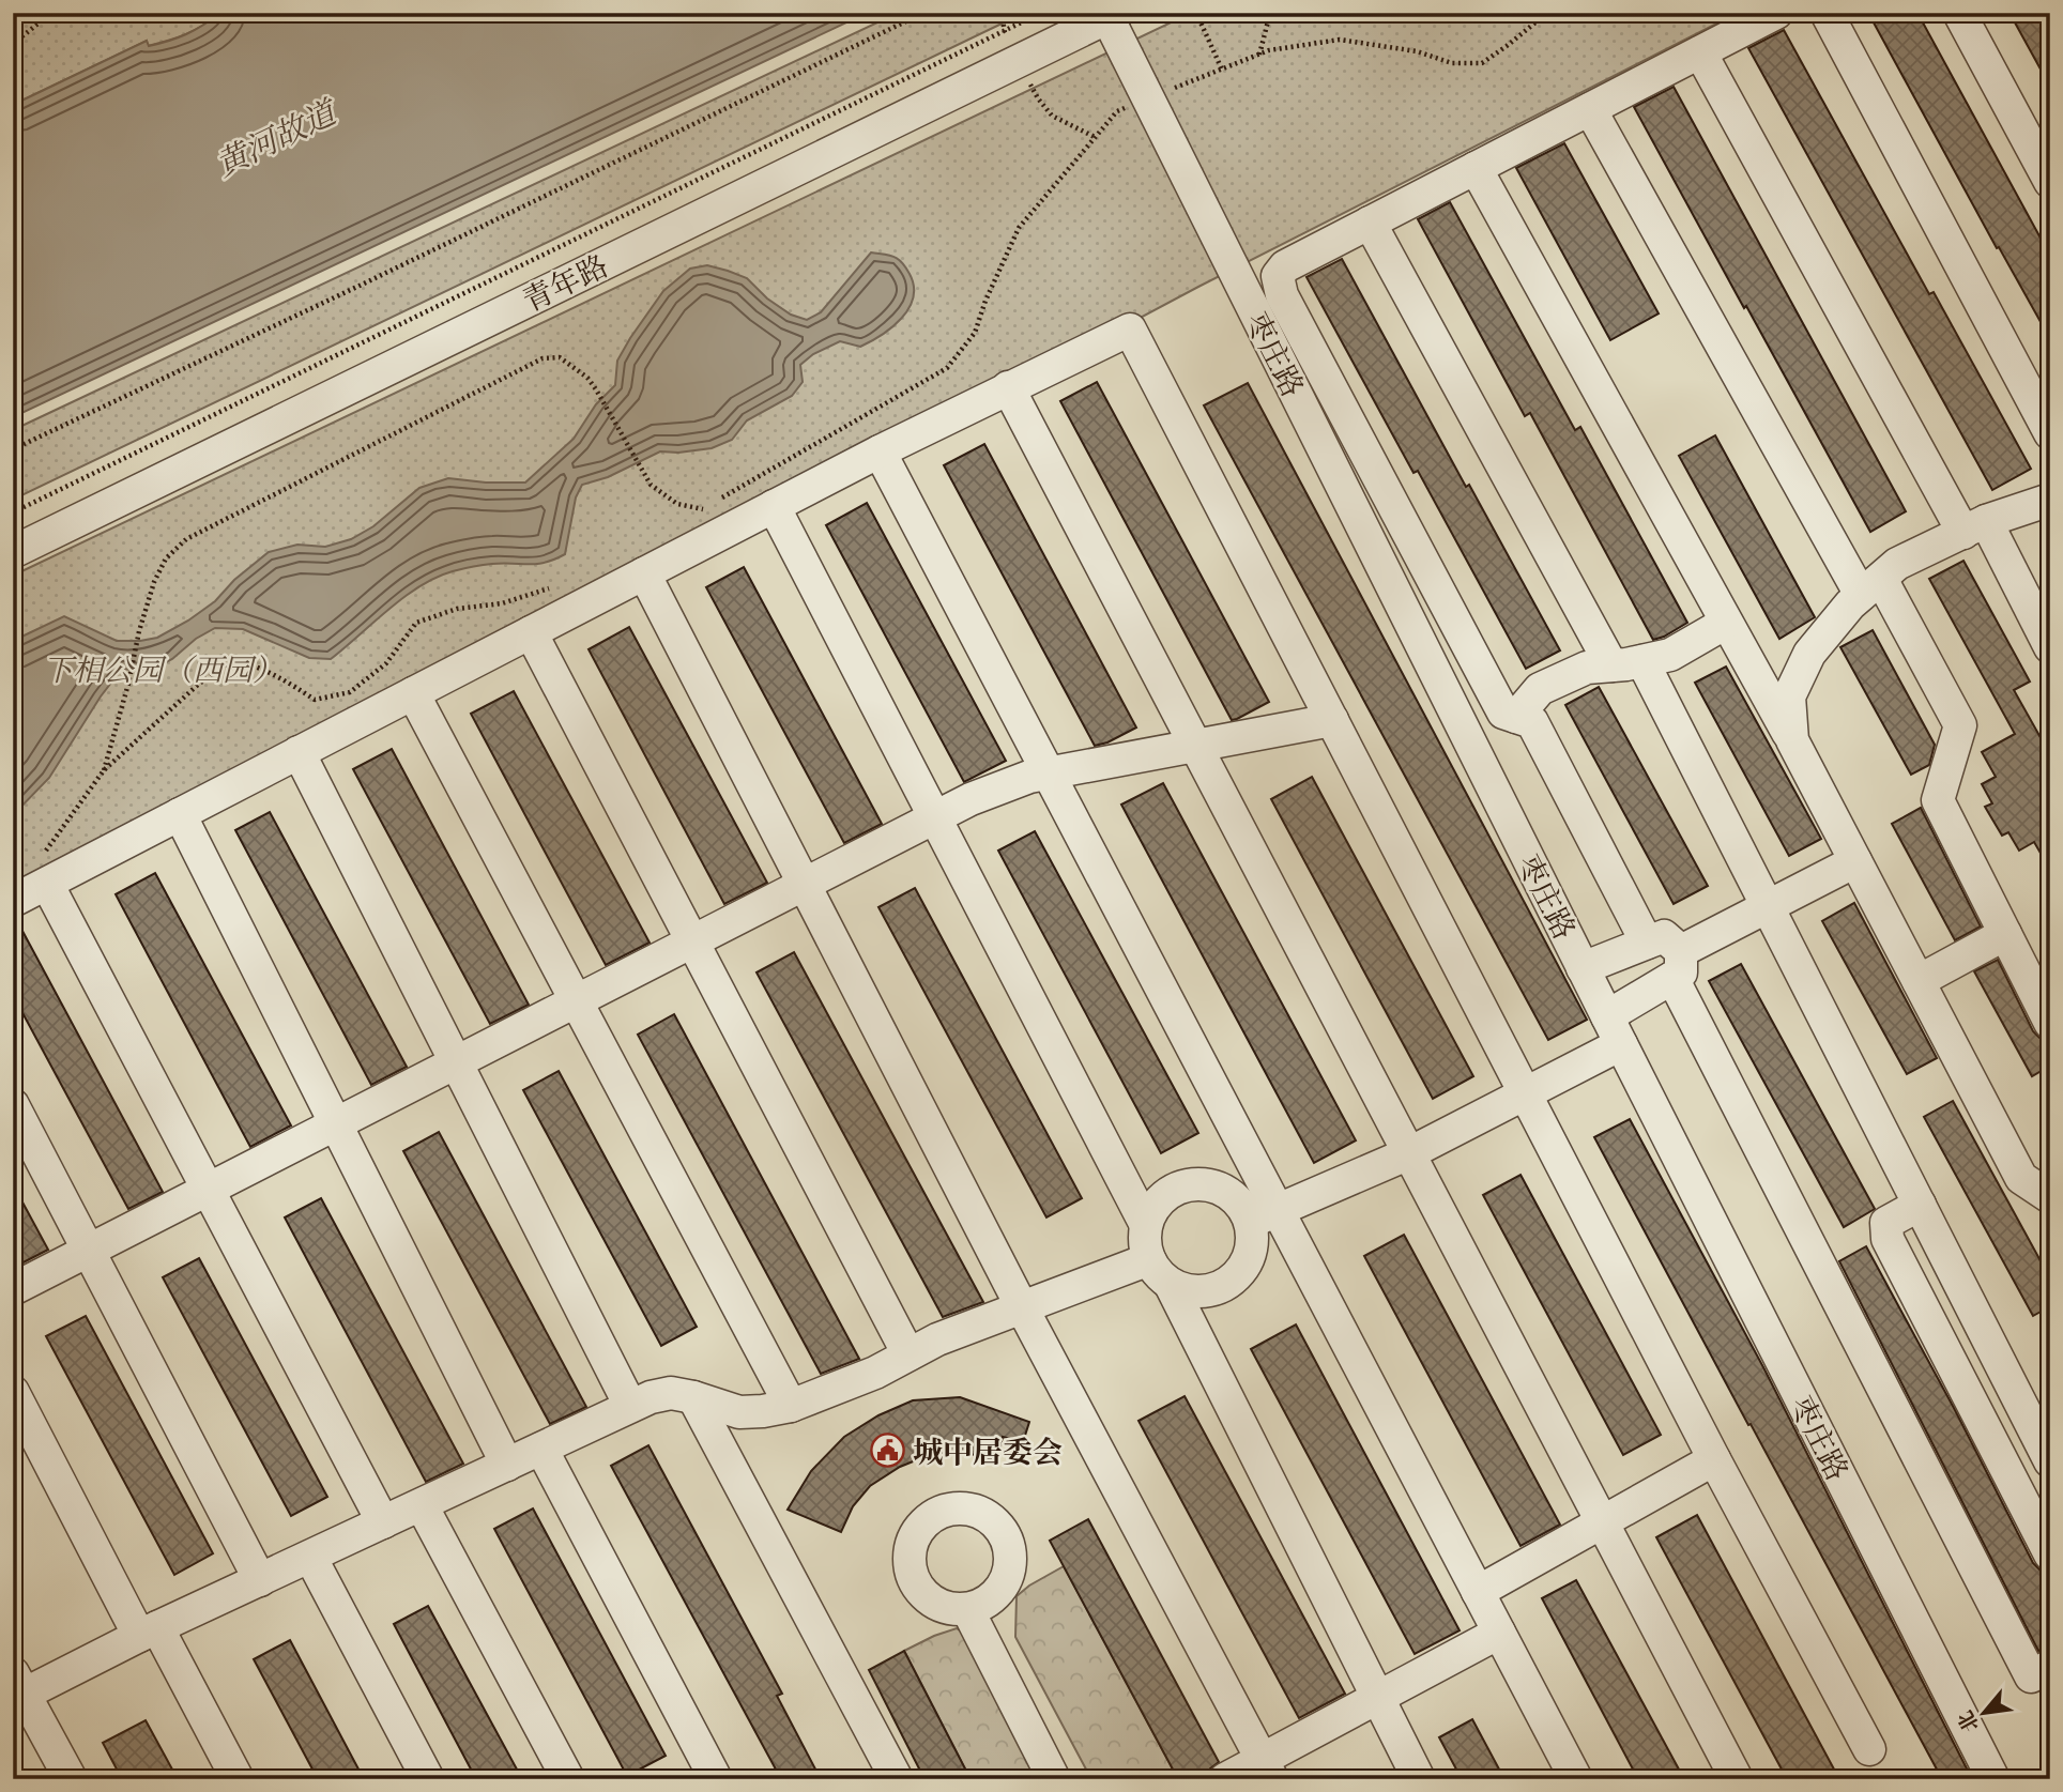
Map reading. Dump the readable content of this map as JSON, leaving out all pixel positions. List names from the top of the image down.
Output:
{
  "streets": {
    "street": ["青年路", "枣庄路"]
  },
  "crossings": [
    ["青年路", "枣庄路"]
  ],
  "water": ["黄河故道"],
  "parks": ["下相公园（西园）"],
  "places": {
    "public building": ["城中居委会"]
  },
  "north": "bottom left"
}
